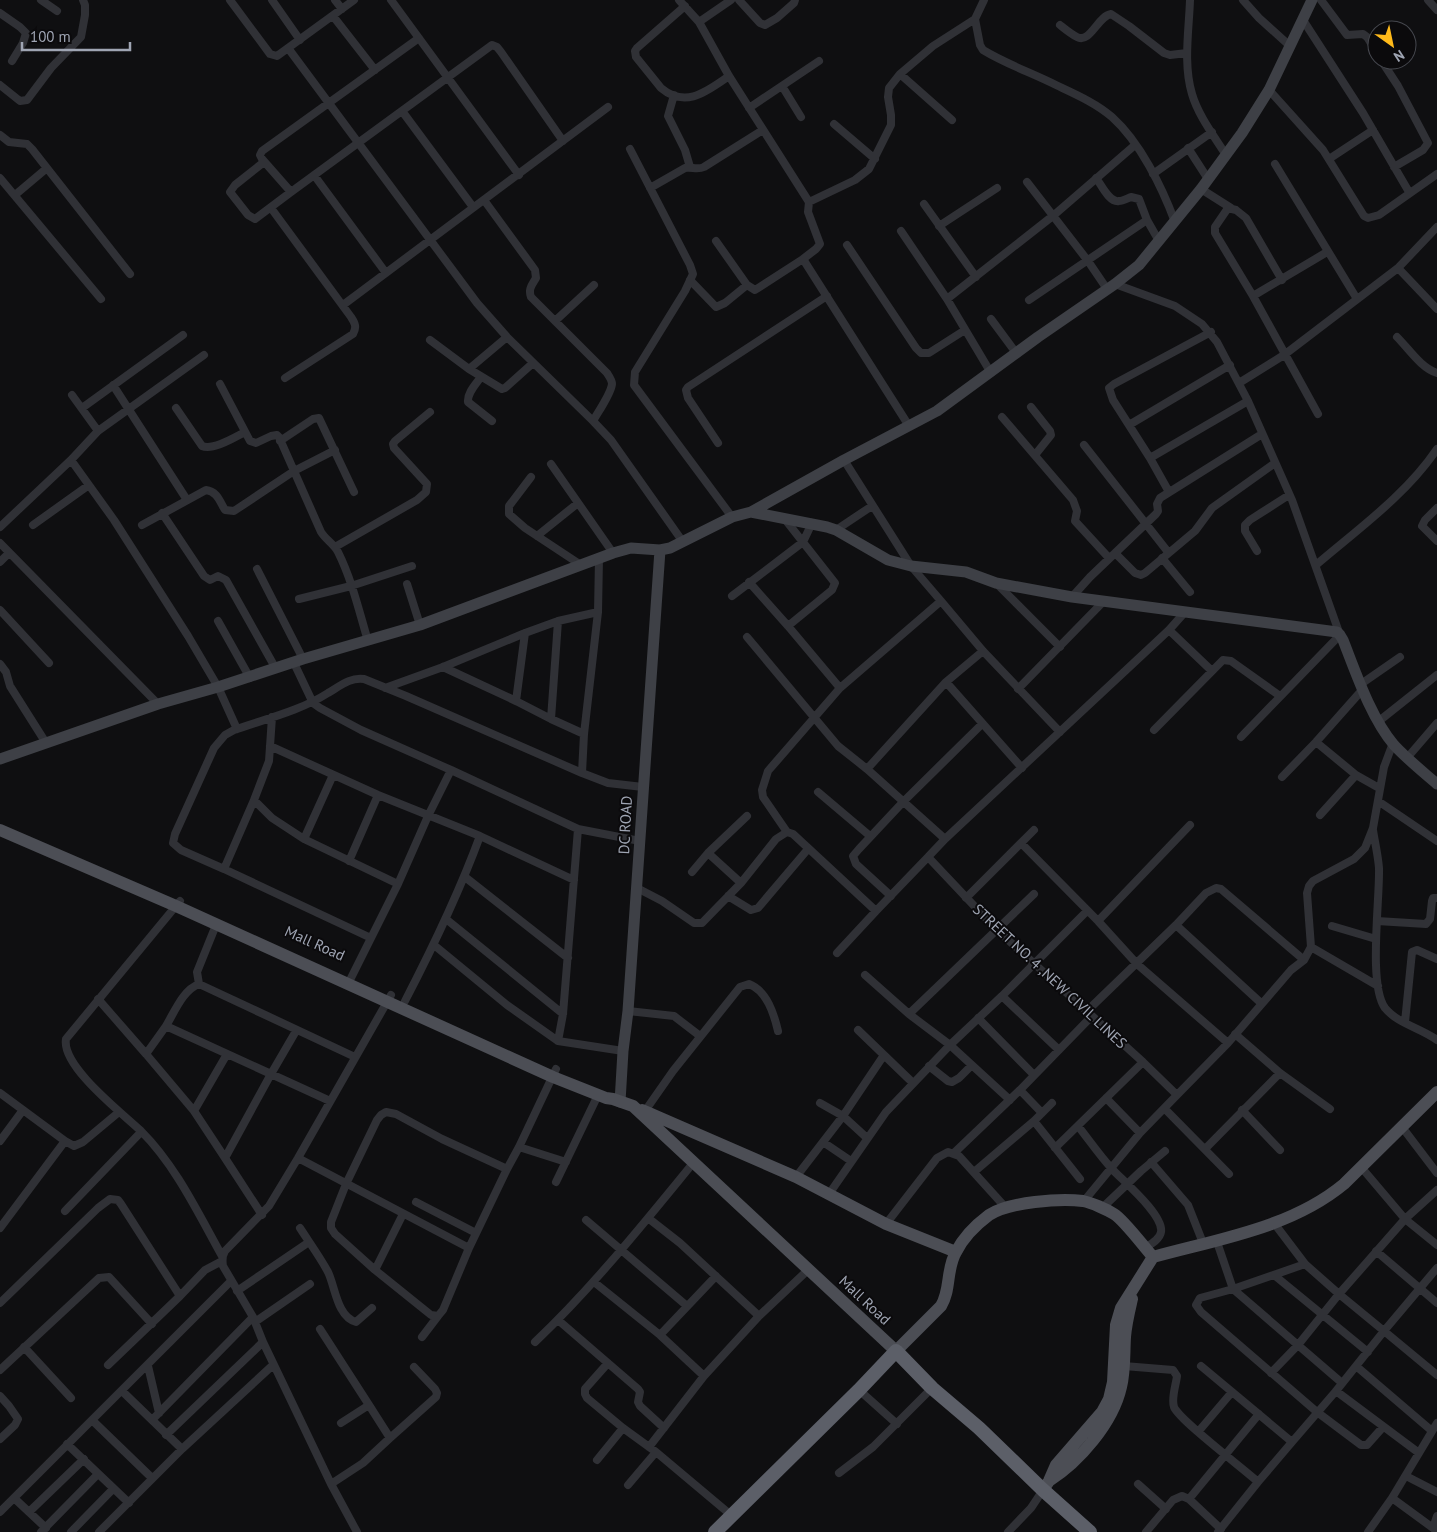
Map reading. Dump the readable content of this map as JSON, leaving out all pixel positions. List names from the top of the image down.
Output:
{
  "streets": {
    "highway": ["Mall Road"],
    "main road": ["DC ROAD"],
    "street": ["STREET NO. 4 ,NEW CIVIL LINES"]
  },
  "crossings": [
    ["DC ROAD", "Mall Road"]
  ],
  "scale_bar": "100 m",
  "north": "bottom right"
}
